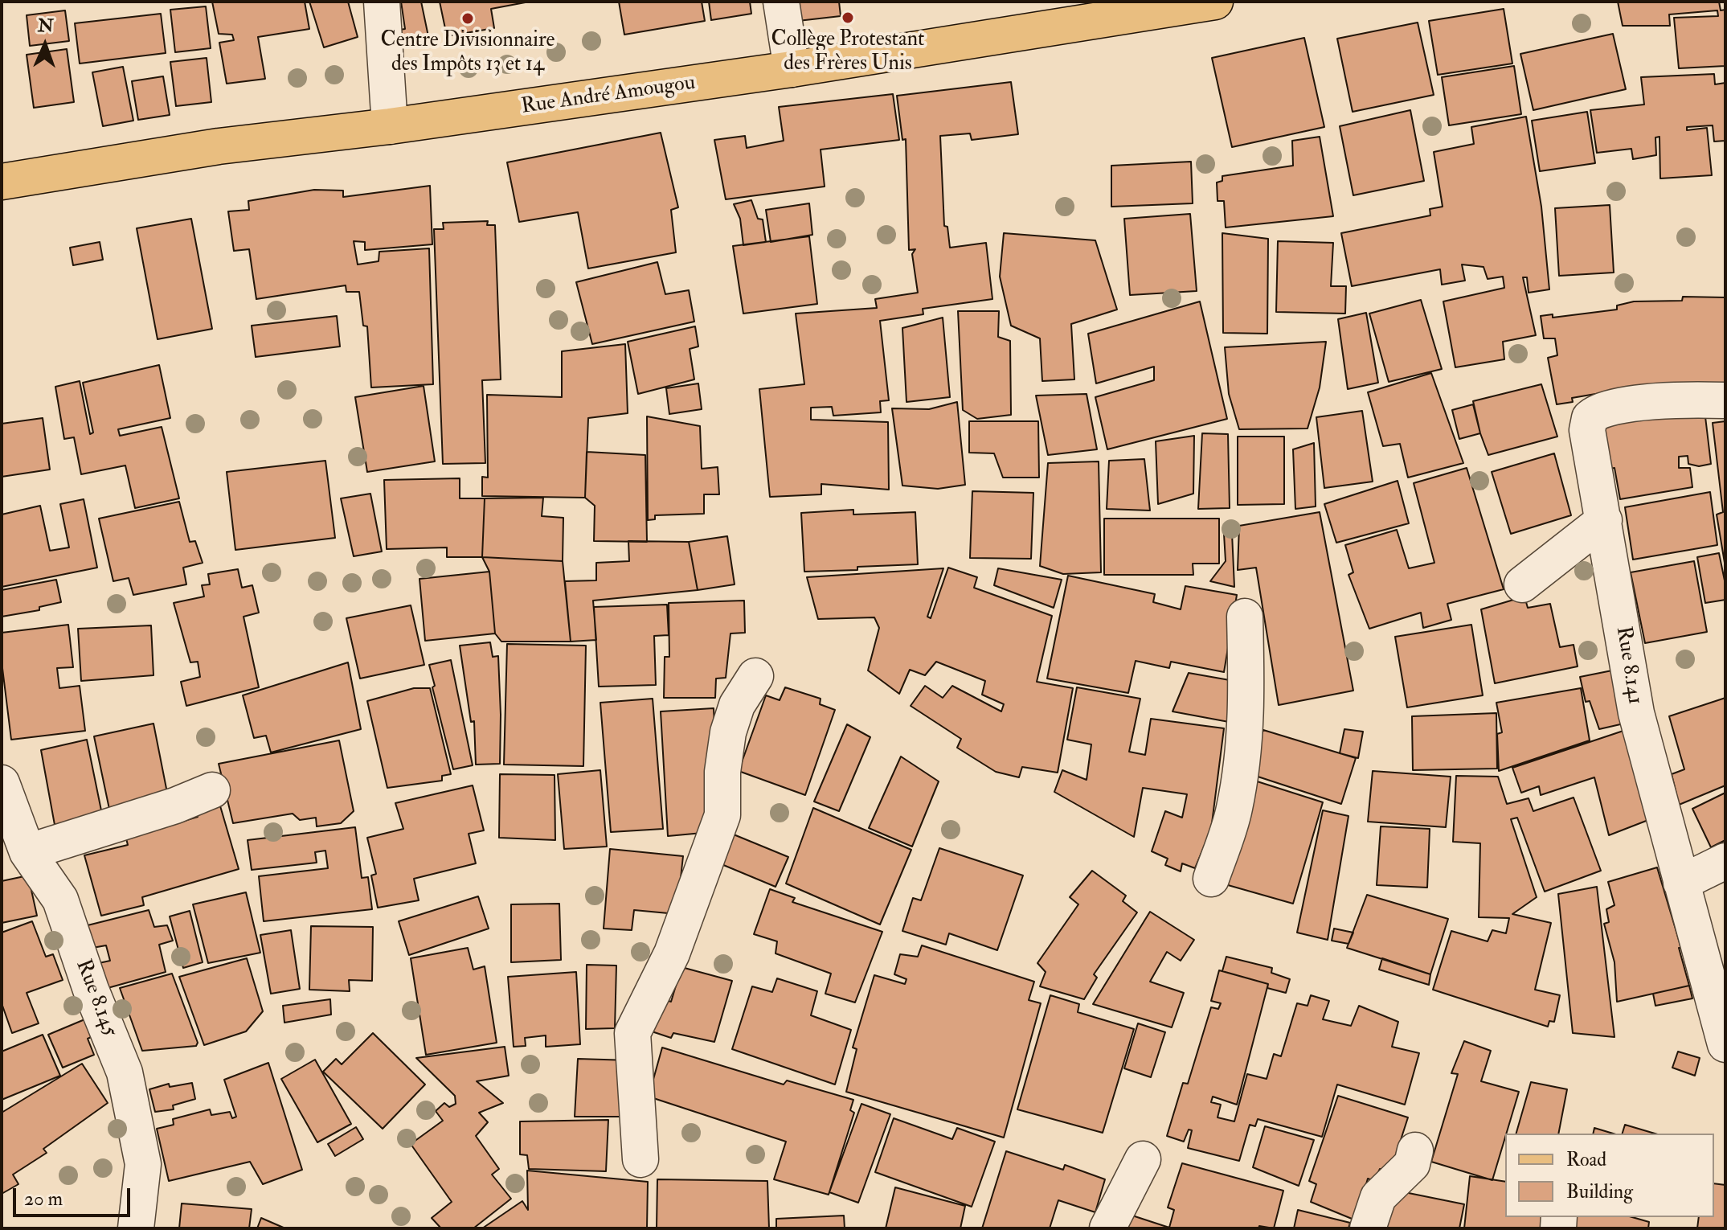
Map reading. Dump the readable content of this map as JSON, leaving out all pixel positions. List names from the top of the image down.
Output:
{
  "streets": {
    "main road": ["Rue André Amougou"],
    "street": ["Rue 8.141", "Rue 8.145"]
  },
  "places": ["Collège Protestant des Frères Unis", "Centre Divisionnaire des Impôts 13 et 14"],
  "legend": ["Road", "Building"],
  "scale_bar": "20 m",
  "north": "top"
}
